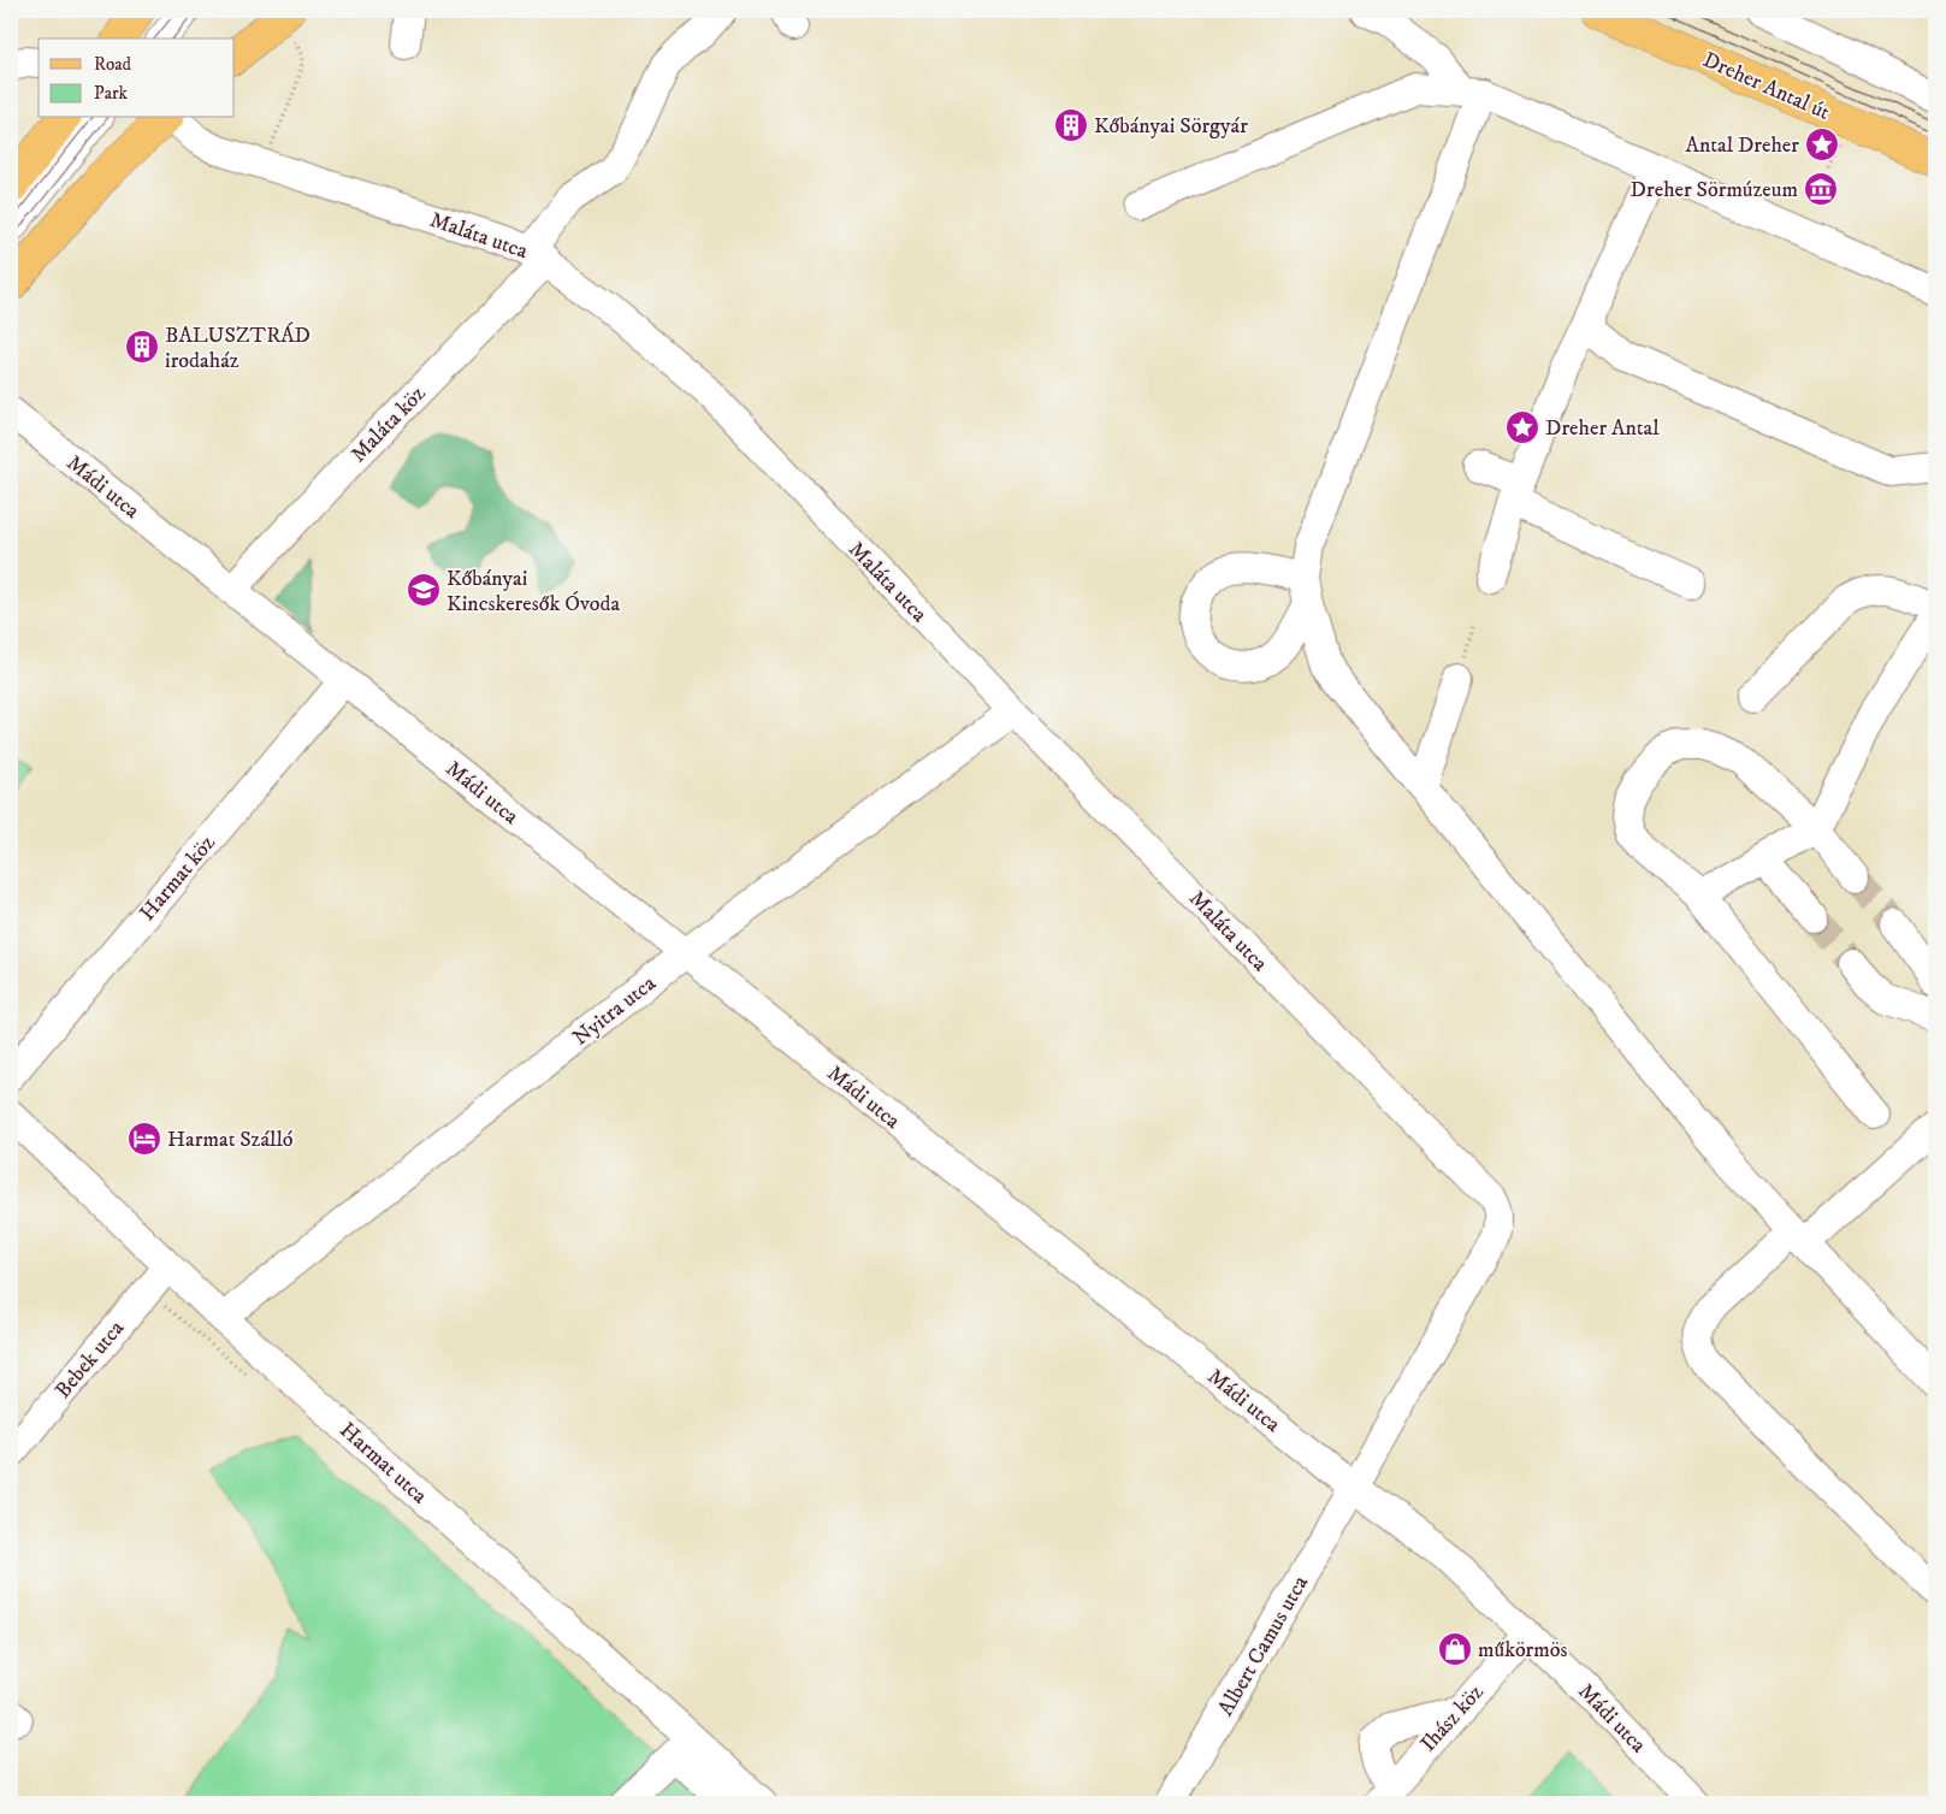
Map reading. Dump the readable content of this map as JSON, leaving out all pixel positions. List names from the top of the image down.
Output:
{
  "streets": {
    "main road": ["Dreher Antal út"],
    "street": [
      "Maláta utca",
      "Maláta köz",
      "Mádi utca",
      "Harmat köz",
      "Nyitra utca",
      "Bebek utca",
      "Harmat utca",
      "Albert Camus utca",
      "Ihász köz"
    ]
  },
  "crossings": [
    ["Maláta utca", "Maláta köz"],
    ["Maláta utca", "Nyitra utca"],
    ["Maláta utca", "Albert Camus utca"],
    ["Maláta köz", "Mádi utca"],
    ["Mádi utca", "Harmat köz"],
    ["Mádi utca", "Nyitra utca"],
    ["Mádi utca", "Albert Camus utca"],
    ["Mádi utca", "Ihász köz"],
    ["Nyitra utca", "Harmat utca"],
    ["Bebek utca", "Harmat utca"]
  ],
  "places": {
    "building": ["Kőbányai Sörgyár", "BALUSZTRÁD irodaház"],
    "place": ["Antal Dreher", "Dreher Antal"],
    "museum": ["Dreher Sörmúzeum"],
    "school or university": ["Kőbányai Kincskeresők Óvoda"],
    "hotel": ["Harmat Szálló"],
    "shop": ["műkörmös"]
  },
  "legend": ["Road", "Park"]
}
